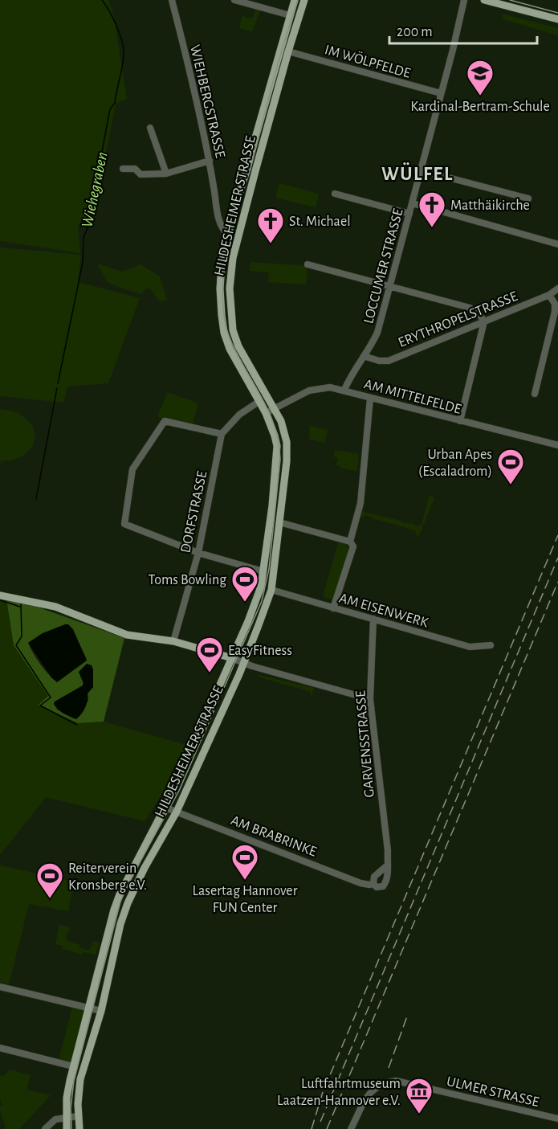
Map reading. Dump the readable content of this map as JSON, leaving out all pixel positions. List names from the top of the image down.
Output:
{
  "streets": {
    "main road": ["HILDESHEIMER STRASSE"],
    "street": [
      "IM WÖLPFELDE",
      "WIEHBERGSTRASSE",
      "LOCCUMER STRASSE",
      "ERYTHROPELSTRASSE",
      "AM MITTELFELDE",
      "DORFSTRASSE",
      "AM EISENWERK",
      "GARVENSSTRASSE",
      "AM BRABRINKE",
      "ULMER STRASSE"
    ]
  },
  "crossings": [
    ["IM WÖLPFELDE", "HILDESHEIMER STRASSE"],
    ["IM WÖLPFELDE", "LOCCUMER STRASSE"],
    ["WIEHBERGSTRASSE", "HILDESHEIMER STRASSE"],
    ["HILDESHEIMER STRASSE", "AM MITTELFELDE"],
    ["HILDESHEIMER STRASSE", "AM EISENWERK"],
    ["HILDESHEIMER STRASSE", "AM BRABRINKE"],
    ["LOCCUMER STRASSE", "ERYTHROPELSTRASSE"],
    ["LOCCUMER STRASSE", "AM MITTELFELDE"],
    ["AM EISENWERK", "GARVENSSTRASSE"],
    ["GARVENSSTRASSE", "AM BRABRINKE"]
  ],
  "districts": ["WÜLFEL"],
  "water": ["Wiehegraben"],
  "places": {
    "school or university": ["Kardinal-Bertram-Schule"],
    "church": ["Matthäikirche", "St. Michael"],
    "sports": [
      "Urban Apes (Escaladrom)",
      "Toms Bowling",
      "EasyFitness",
      "Lasertag Hannover FUN Center",
      "Reiterverein Kronsberg e.V."
    ],
    "museum": ["Luftfahrtmuseum Laatzen-Hannover e.V."]
  },
  "scale_bar": "200 m"
}
